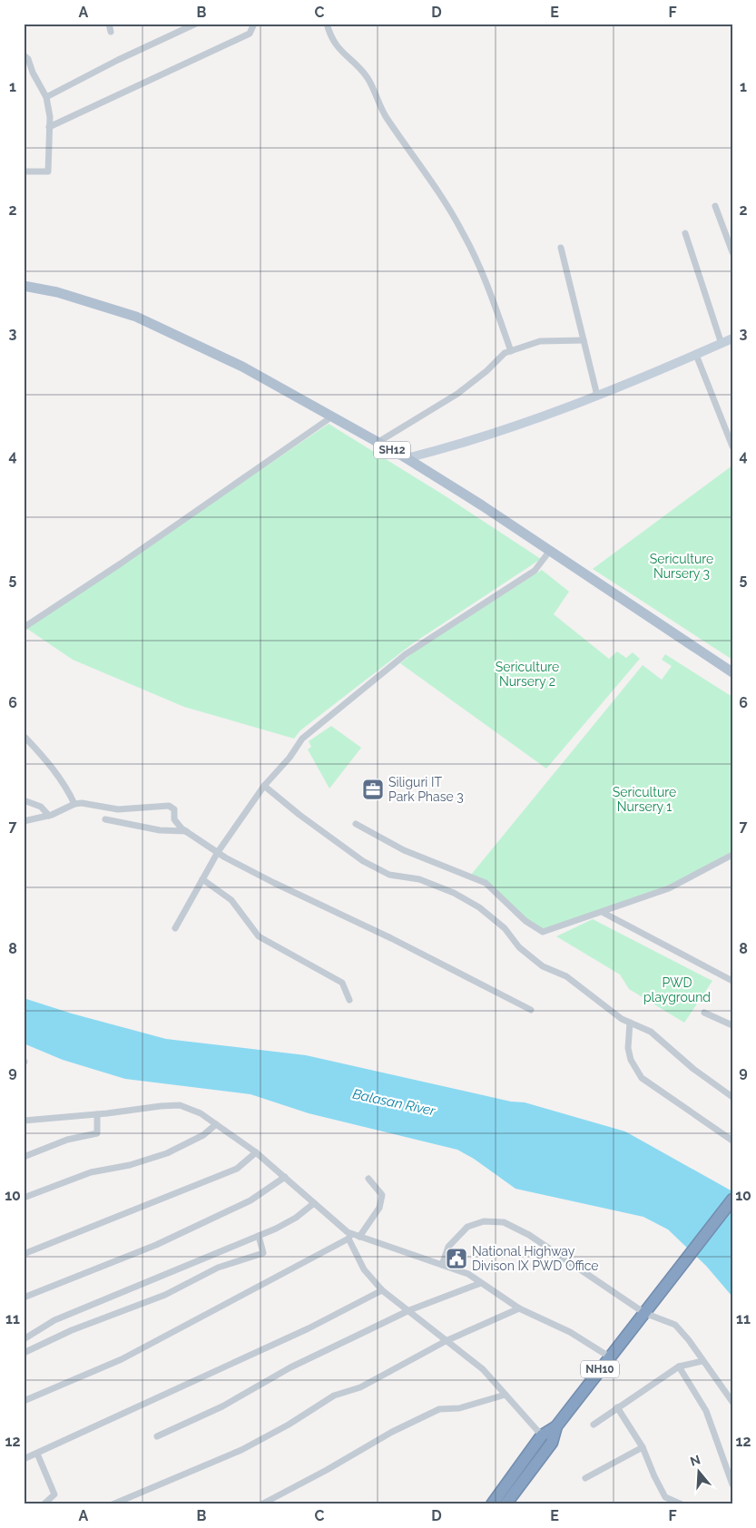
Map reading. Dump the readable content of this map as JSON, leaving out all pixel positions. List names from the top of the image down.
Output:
{
  "streets": {
    "highway": ["NH10"],
    "main road": ["SH12"]
  },
  "water": ["Balasan River"],
  "parks": [
    "Sericulture Nursery 3",
    "Sericulture Nursery 2",
    "Sericulture Nursery 1",
    "PWD playground"
  ],
  "places": {
    "office": ["Siliguri IT Park Phase 3"],
    "public building": ["National Highway Divison IX PWD Office"]
  },
  "north": "top",
  "grid": {
    "columns": [
      "A",
      "B",
      "C",
      "D",
      "E",
      "F"
    ],
    "rows": [
      "1",
      "2",
      "3",
      "4",
      "5",
      "6",
      "7",
      "8",
      "9",
      "10",
      "11",
      "12"
    ]
  }
}
